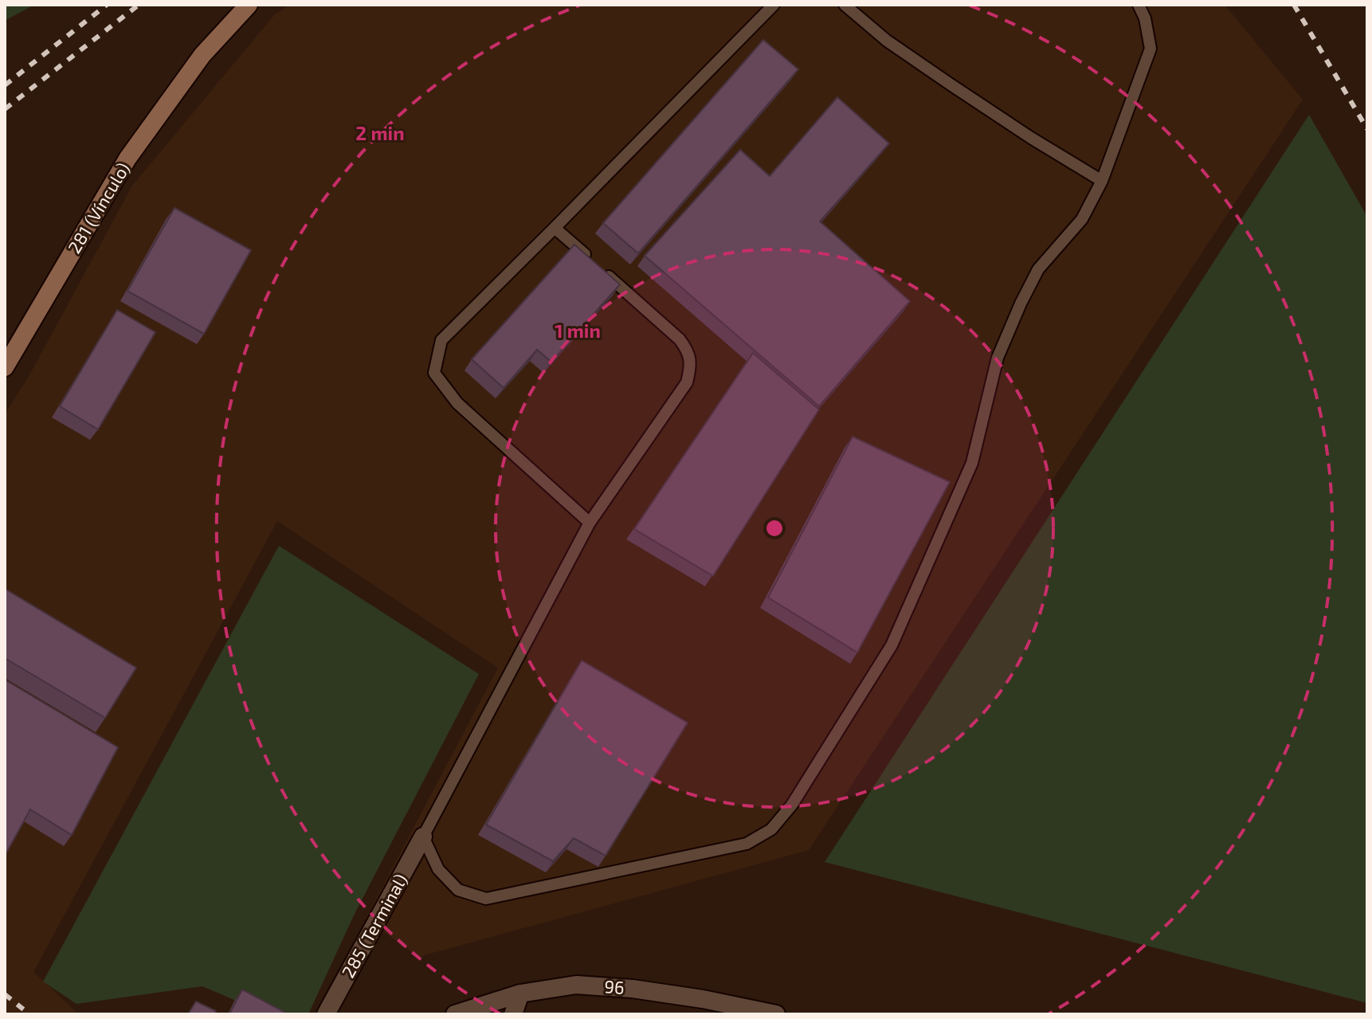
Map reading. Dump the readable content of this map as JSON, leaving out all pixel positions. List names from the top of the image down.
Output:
{
  "streets": {
    "main road": ["281 (Vínculo)"],
    "street": ["285 (Terminal)", "96"]
  },
  "rings": ["2 min", "1 min"]
}
